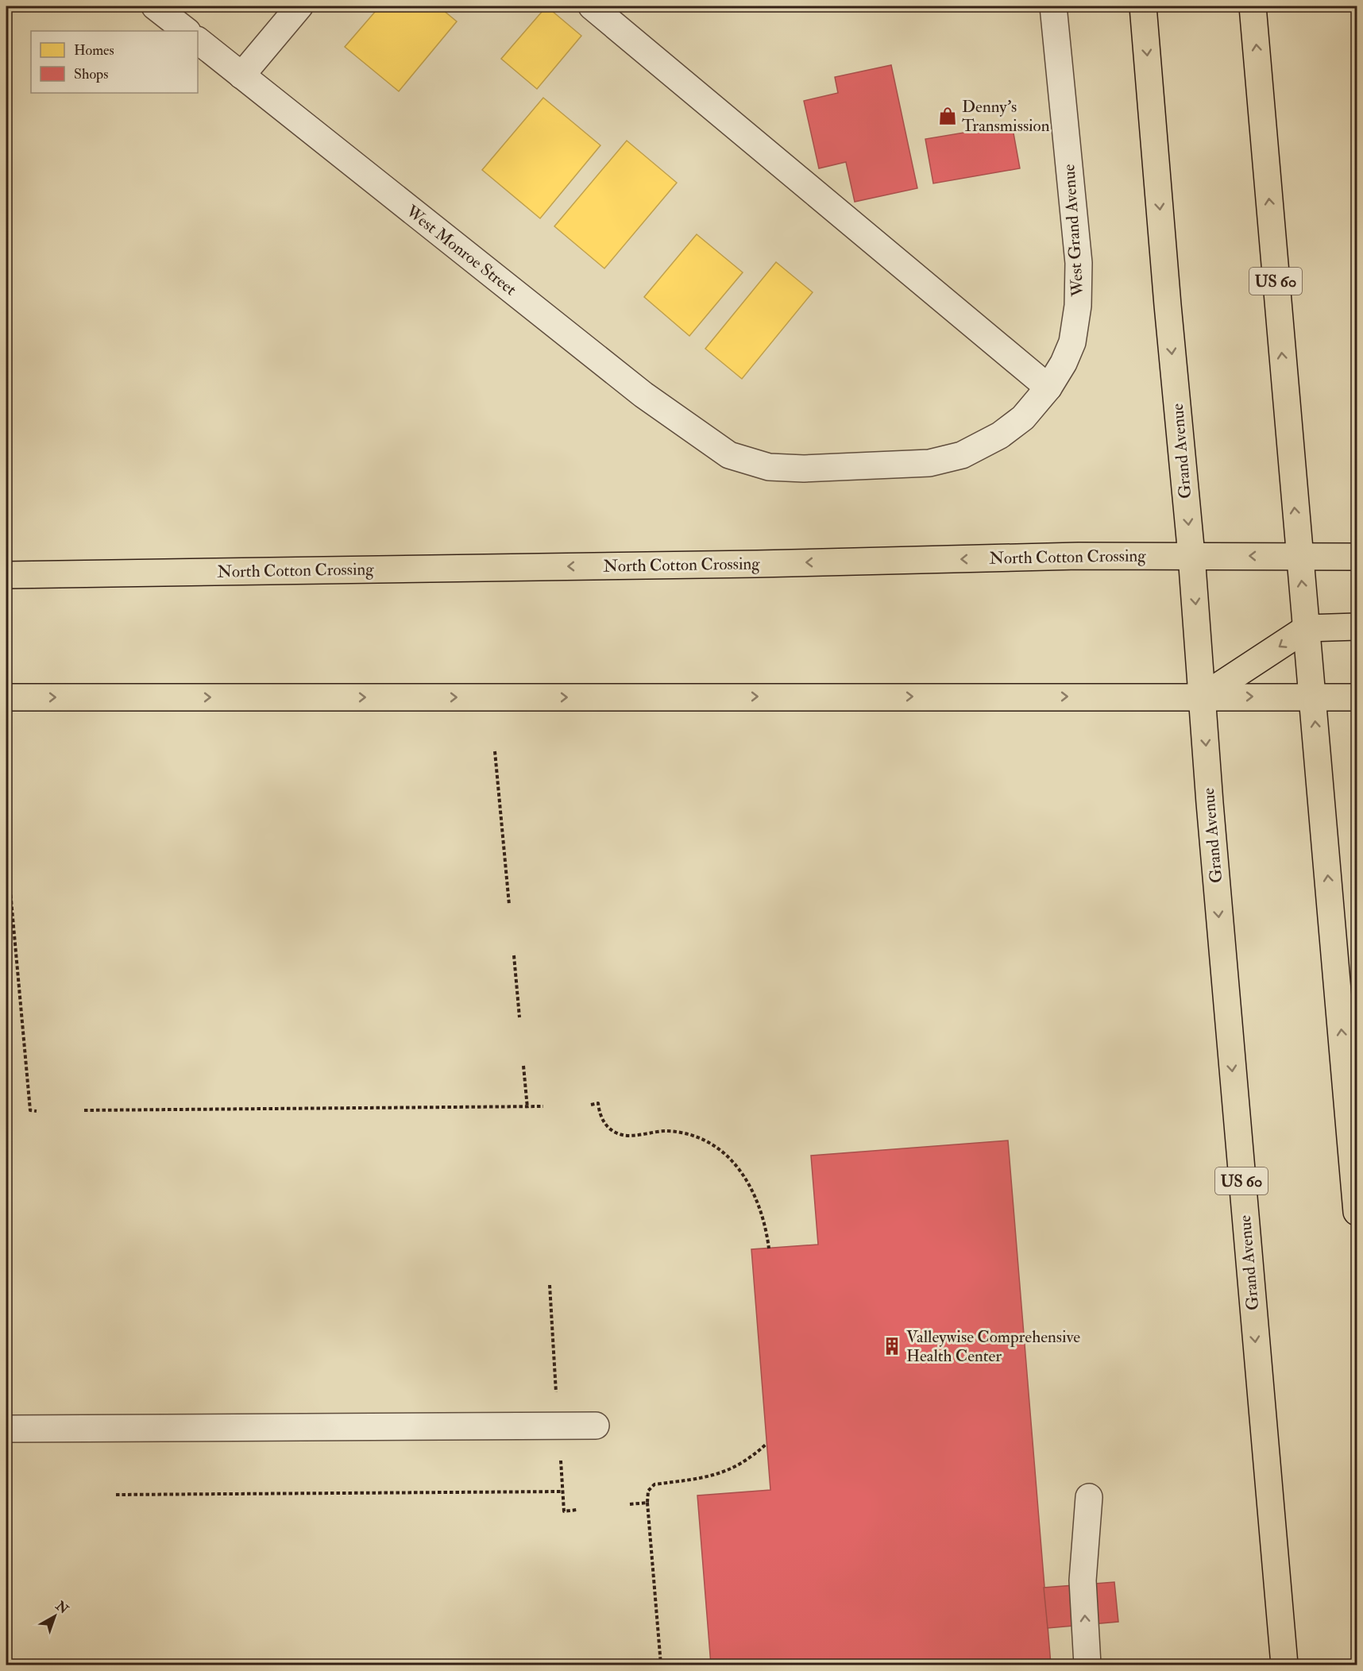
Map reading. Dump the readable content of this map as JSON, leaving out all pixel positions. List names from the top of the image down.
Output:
{
  "streets": {
    "main road": ["US 60", "Grand Avenue", "North Cotton Crossing"],
    "street": ["West Grand Avenue", "West Monroe Street"]
  },
  "crossings": [
    ["West Grand Avenue", "West Monroe Street"],
    ["US 60", "North Cotton Crossing"],
    ["Grand Avenue", "North Cotton Crossing"]
  ],
  "places": {
    "shop": ["Denny's Transmission"],
    "building": ["Valleywise Comprehensive Health Center"]
  },
  "legend": ["Homes", "Shops"],
  "north": "top right"
}
